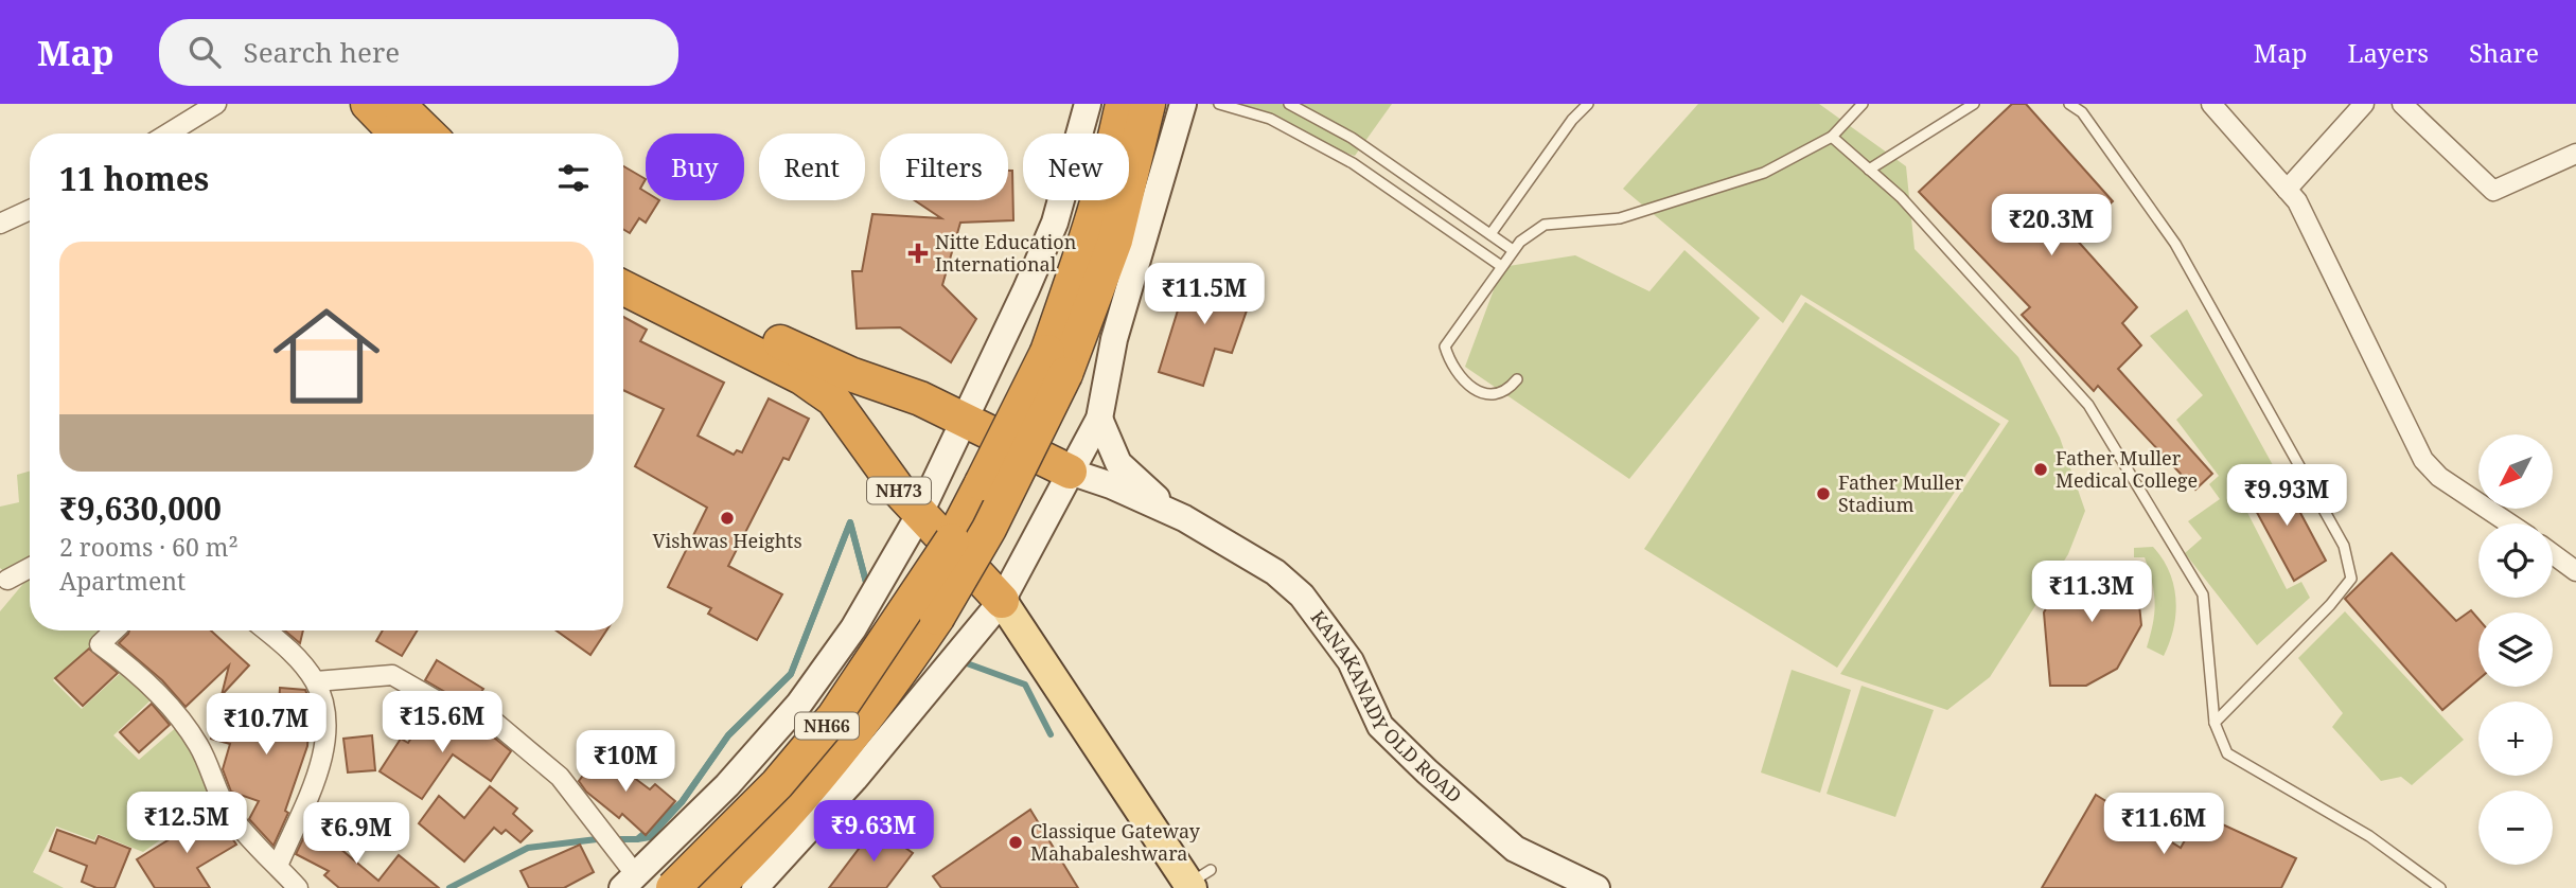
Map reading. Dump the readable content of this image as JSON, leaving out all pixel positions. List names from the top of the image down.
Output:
{
  "streets": {
    "highway": ["NH73", "NH66"],
    "street": ["KANAKANADY OLD ROAD"]
  },
  "places": {
    "health": ["Nitte Education International"],
    "other": [
      "Father Muller Medical College",
      "Father Muller Stadium",
      "Vishwas Heights",
      "Classique Gateway Mahabaleshwara"
    ]
  },
  "north": "bottom left",
  "page": {
    "header": "Map",
    "search": "Search here",
    "nav": ["Map", "Layers", "Share"],
    "chip": [
      "Buy",
      "Rent",
      "Filters",
      "New"
    ],
    "heading": "11 homes",
    "price": [
      "₹20.3M",
      "₹11.5M",
      "₹9.93M",
      "₹11.3M",
      "₹15.6M",
      "₹10.7M",
      "₹10M",
      "₹12.5M",
      "₹11.6M",
      "₹9.63M",
      "₹6.9M"
    ],
    "list": [
      {
        "name": "₹9,630,000",
        "note": "2 rooms · 60 m² · Apartment"
      }
    ],
    "map_buttons": ["+", "−"]
  }
}
